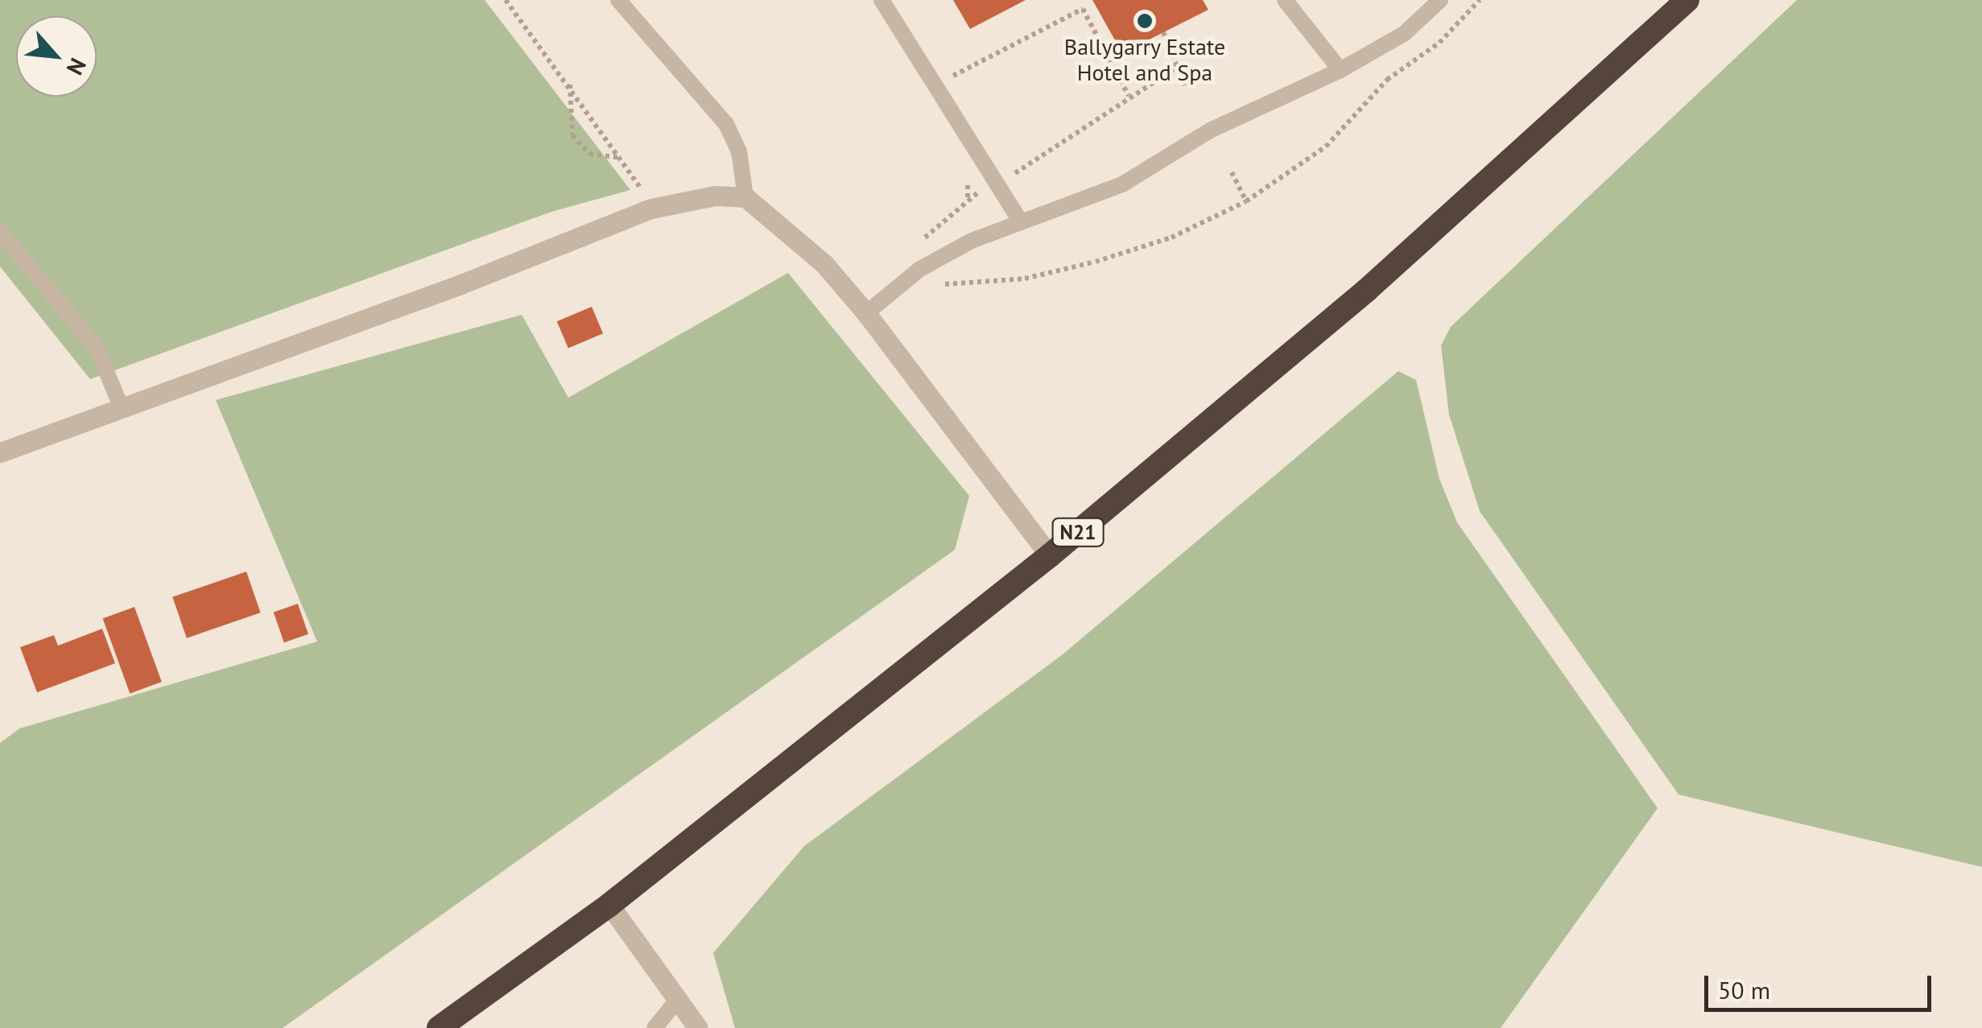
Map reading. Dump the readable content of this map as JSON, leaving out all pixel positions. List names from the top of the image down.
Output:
{
  "streets": {
    "highway": ["N21"]
  },
  "places": ["Ballygarry Estate Hotel and Spa"],
  "scale_bar": "50 m",
  "north": "bottom right"
}
